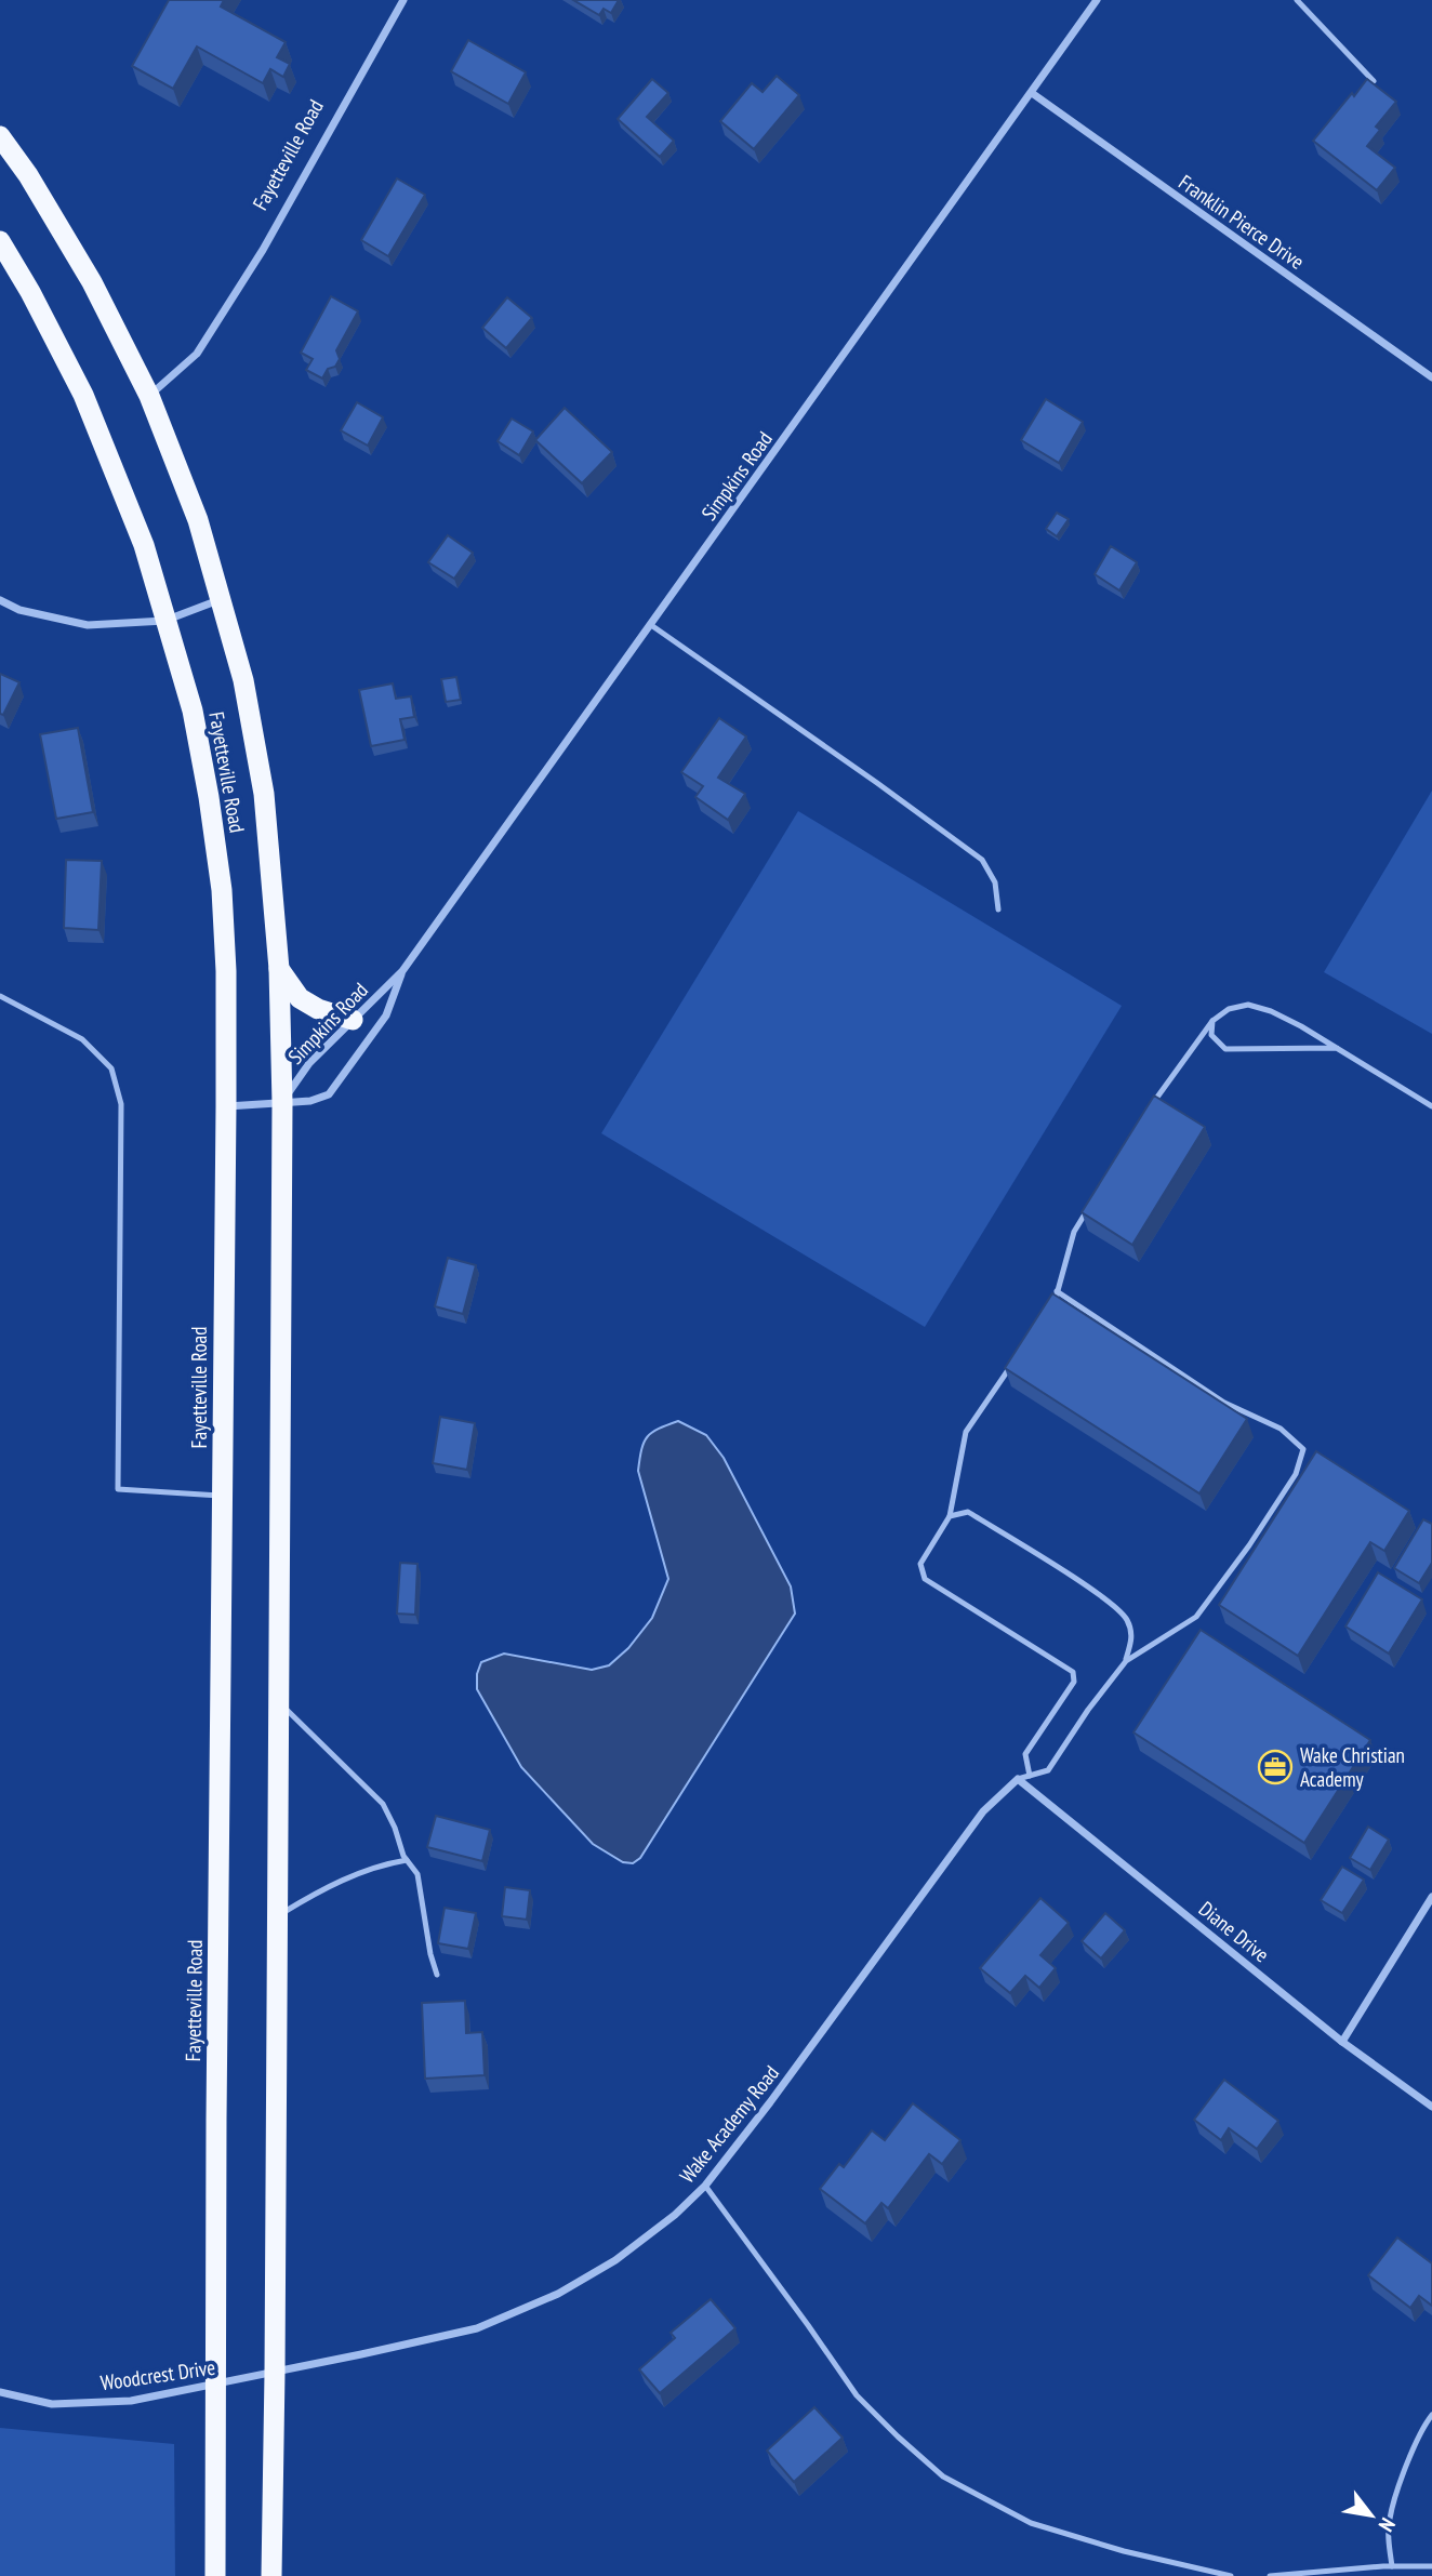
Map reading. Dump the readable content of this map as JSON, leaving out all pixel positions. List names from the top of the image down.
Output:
{
  "streets": {
    "highway": ["Fayetteville Road"],
    "street": [
      "Franklin Pierce Drive",
      "Simpkins Road",
      "Diane Drive",
      "Wake Academy Road",
      "Woodcrest Drive"
    ]
  },
  "crossings": [
    ["Fayetteville Road", "Simpkins Road"],
    ["Fayetteville Road", "Wake Academy Road"],
    ["Fayetteville Road", "Woodcrest Drive"],
    ["Franklin Pierce Drive", "Simpkins Road"],
    ["Diane Drive", "Wake Academy Road"],
    ["Wake Academy Road", "Woodcrest Drive"]
  ],
  "places": {
    "office": ["Wake Christian Academy"]
  },
  "north": "bottom right"
}
